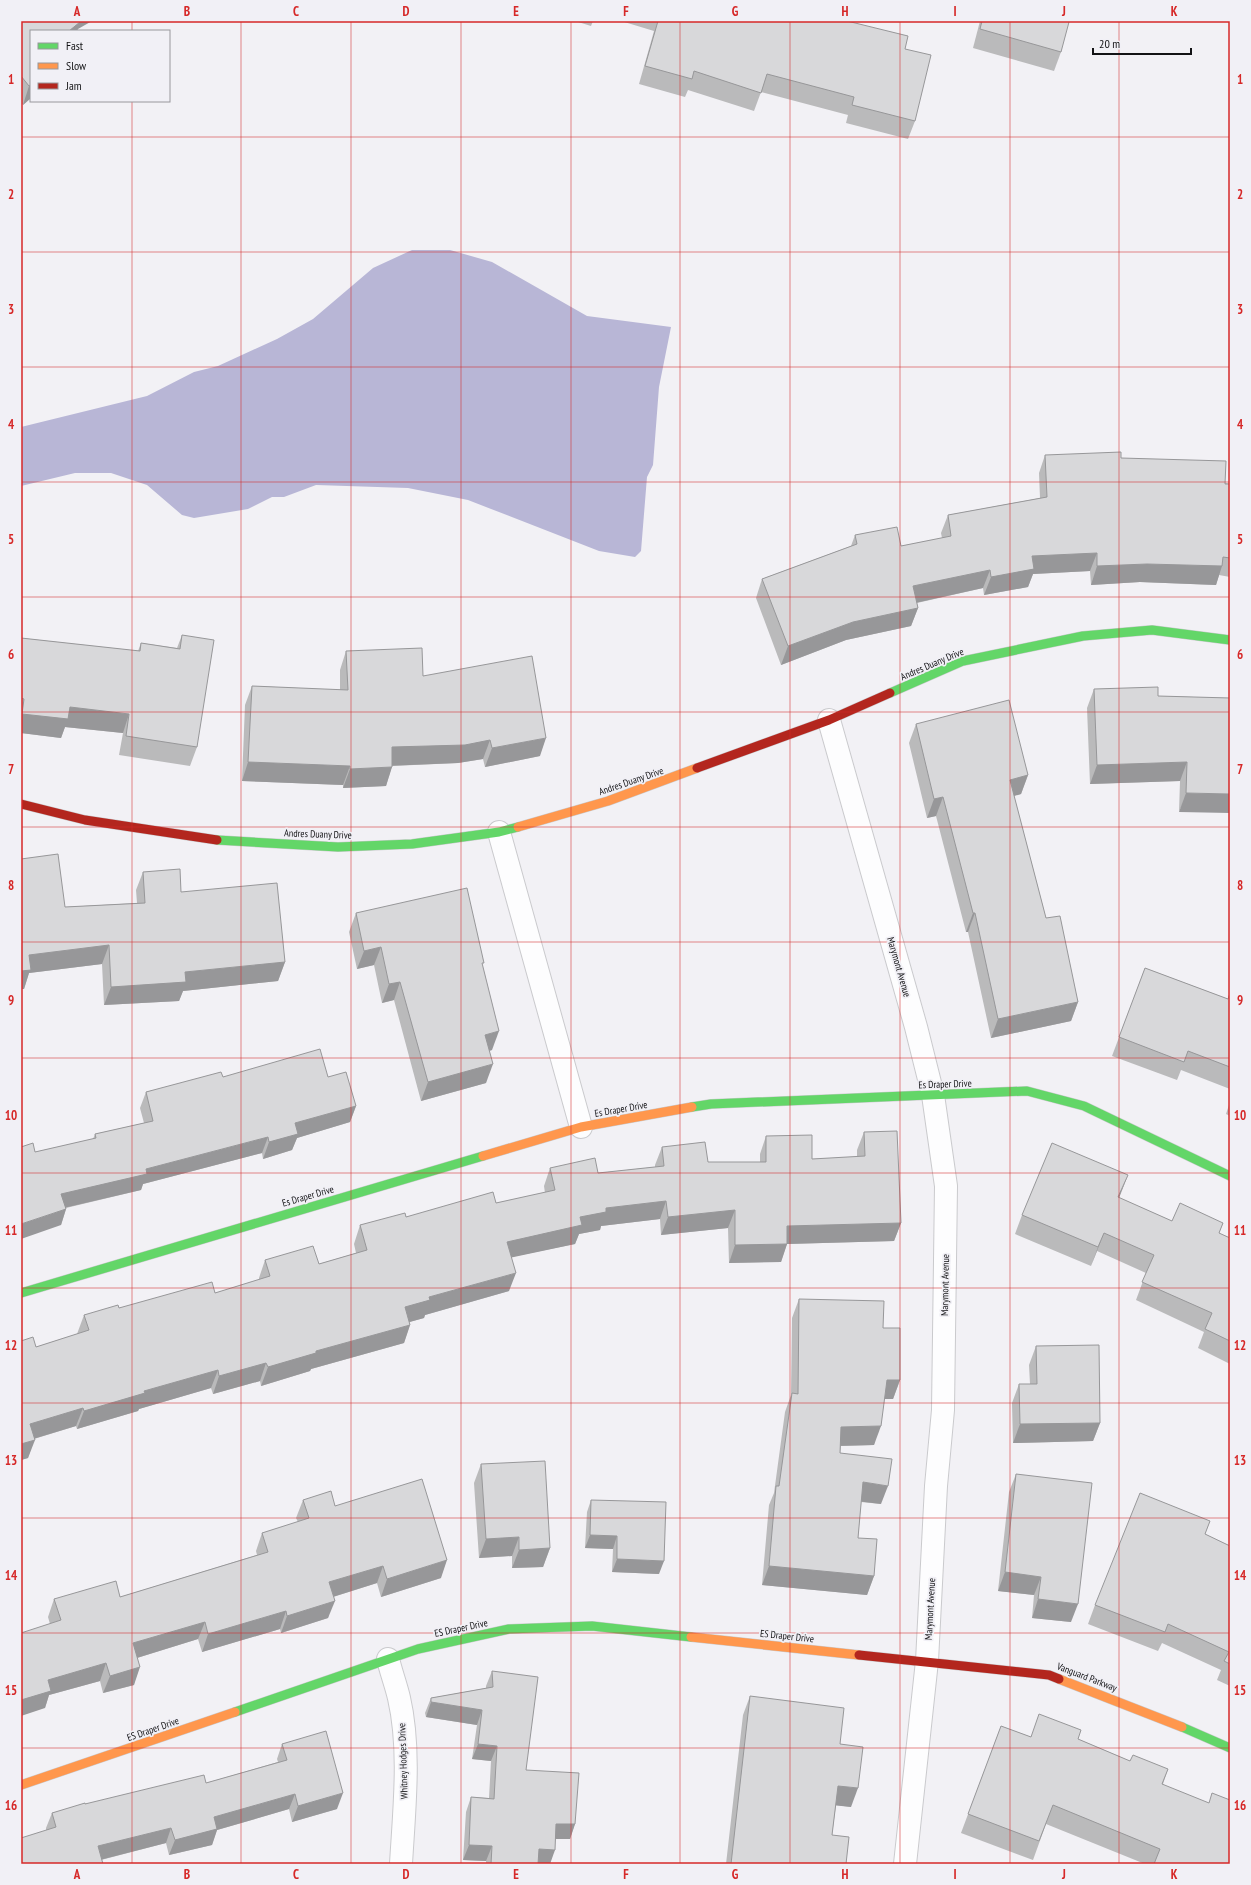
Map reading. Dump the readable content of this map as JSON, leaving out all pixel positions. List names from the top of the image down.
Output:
{
  "streets": {
    "street": [
      "Andres Duany Drive",
      "Marymont Avenue",
      "Es Draper Drive",
      "ES Draper Drive",
      "Vanguard Parkway",
      "Whitney Hodges Drive"
    ]
  },
  "crossings": [
    ["Andres Duany Drive", "Marymont Avenue"],
    ["Marymont Avenue", "Es Draper Drive"],
    ["Marymont Avenue", "ES Draper Drive"],
    ["Marymont Avenue", "Vanguard Parkway"],
    ["ES Draper Drive", "Vanguard Parkway"],
    ["ES Draper Drive", "Whitney Hodges Drive"]
  ],
  "legend": ["Fast", "Slow", "Jam"],
  "scale_bar": "20 m",
  "grid": {
    "columns": [
      "A",
      "B",
      "C",
      "D",
      "E",
      "F",
      "G",
      "H",
      "I",
      "J",
      "K"
    ],
    "rows": [
      "1",
      "2",
      "3",
      "4",
      "5",
      "6",
      "7",
      "8",
      "9",
      "10",
      "11",
      "12",
      "13",
      "14",
      "15",
      "16"
    ]
  }
}
